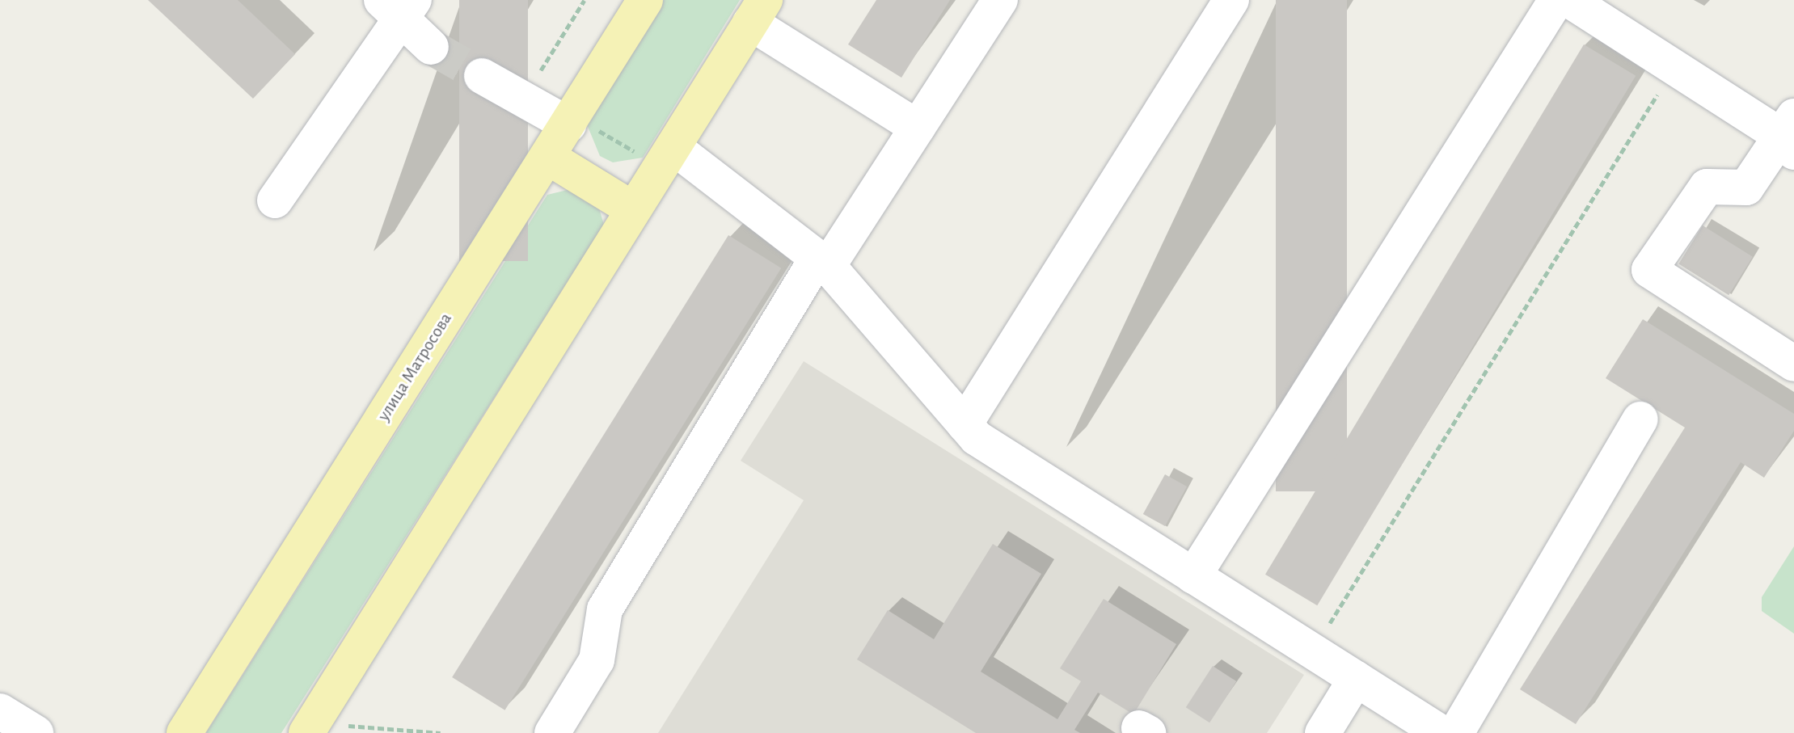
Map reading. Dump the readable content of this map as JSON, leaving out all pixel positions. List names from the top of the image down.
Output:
{
  "streets": {
    "main road": ["улица Матросова"]
  }
}
